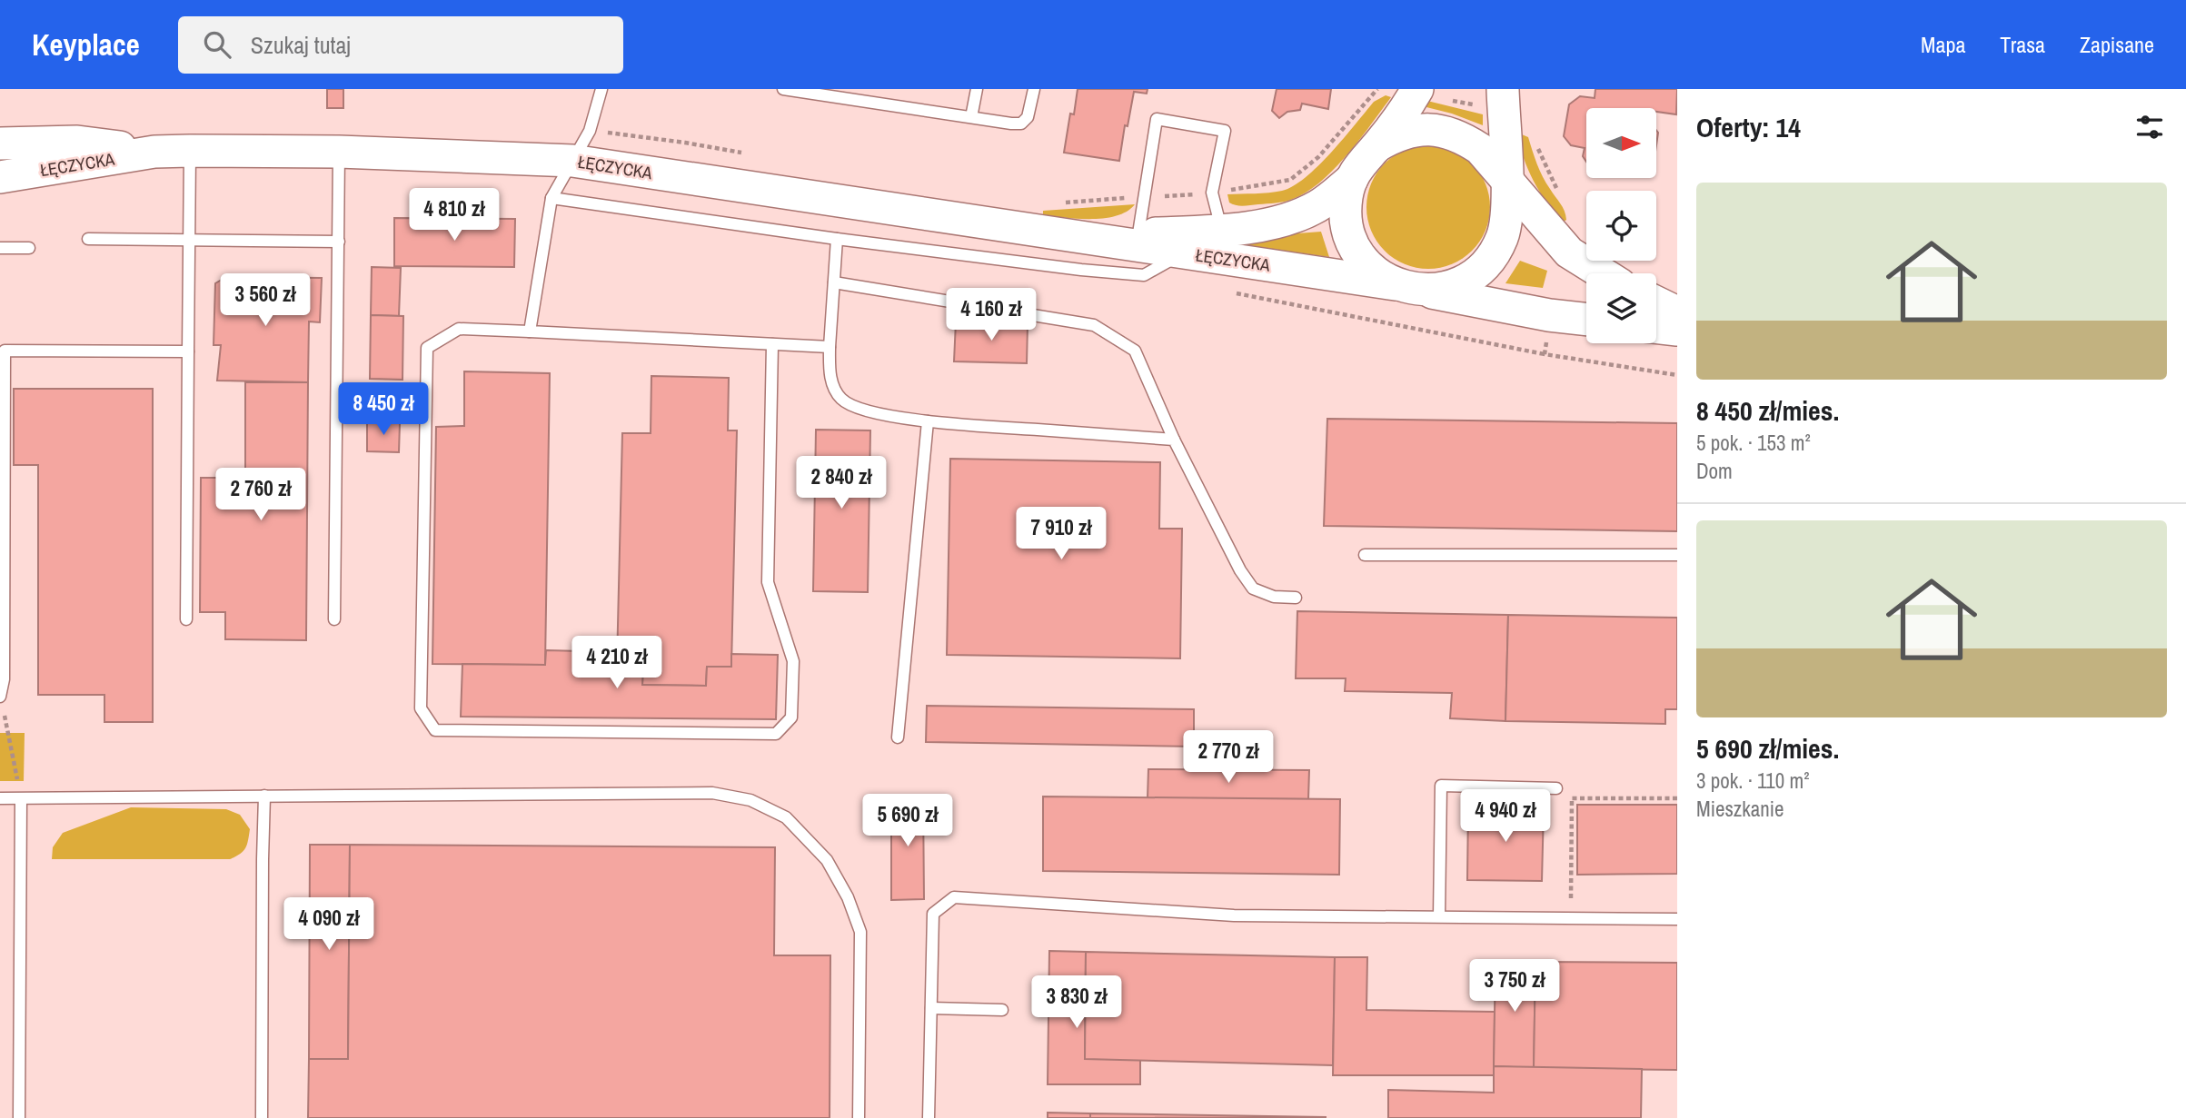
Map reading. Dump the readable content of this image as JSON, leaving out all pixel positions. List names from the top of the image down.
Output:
{
  "streets": {
    "street": ["ŁĘCZYCKA"]
  },
  "north": "right",
  "page": {
    "header": "Keyplace",
    "search": "Szukaj tutaj",
    "nav": ["Mapa", "Trasa", "Zapisane"],
    "heading": "Oferty: 14",
    "list": [
      {
        "name": "8 450 zł/mies.",
        "note": "5 pok. · 153 m² · Dom"
      },
      {
        "name": "5 690 zł/mies.",
        "note": "3 pok. · 110 m² · Mieszkanie"
      }
    ],
    "price": [
      "4 810 zł",
      "3 560 zł",
      "4 160 zł",
      "8 450 zł",
      "2 840 zł",
      "2 760 zł",
      "7 910 zł",
      "4 210 zł",
      "2 770 zł",
      "4 940 zł",
      "5 690 zł",
      "4 090 zł",
      "3 750 zł",
      "3 830 zł"
    ]
  }
}
